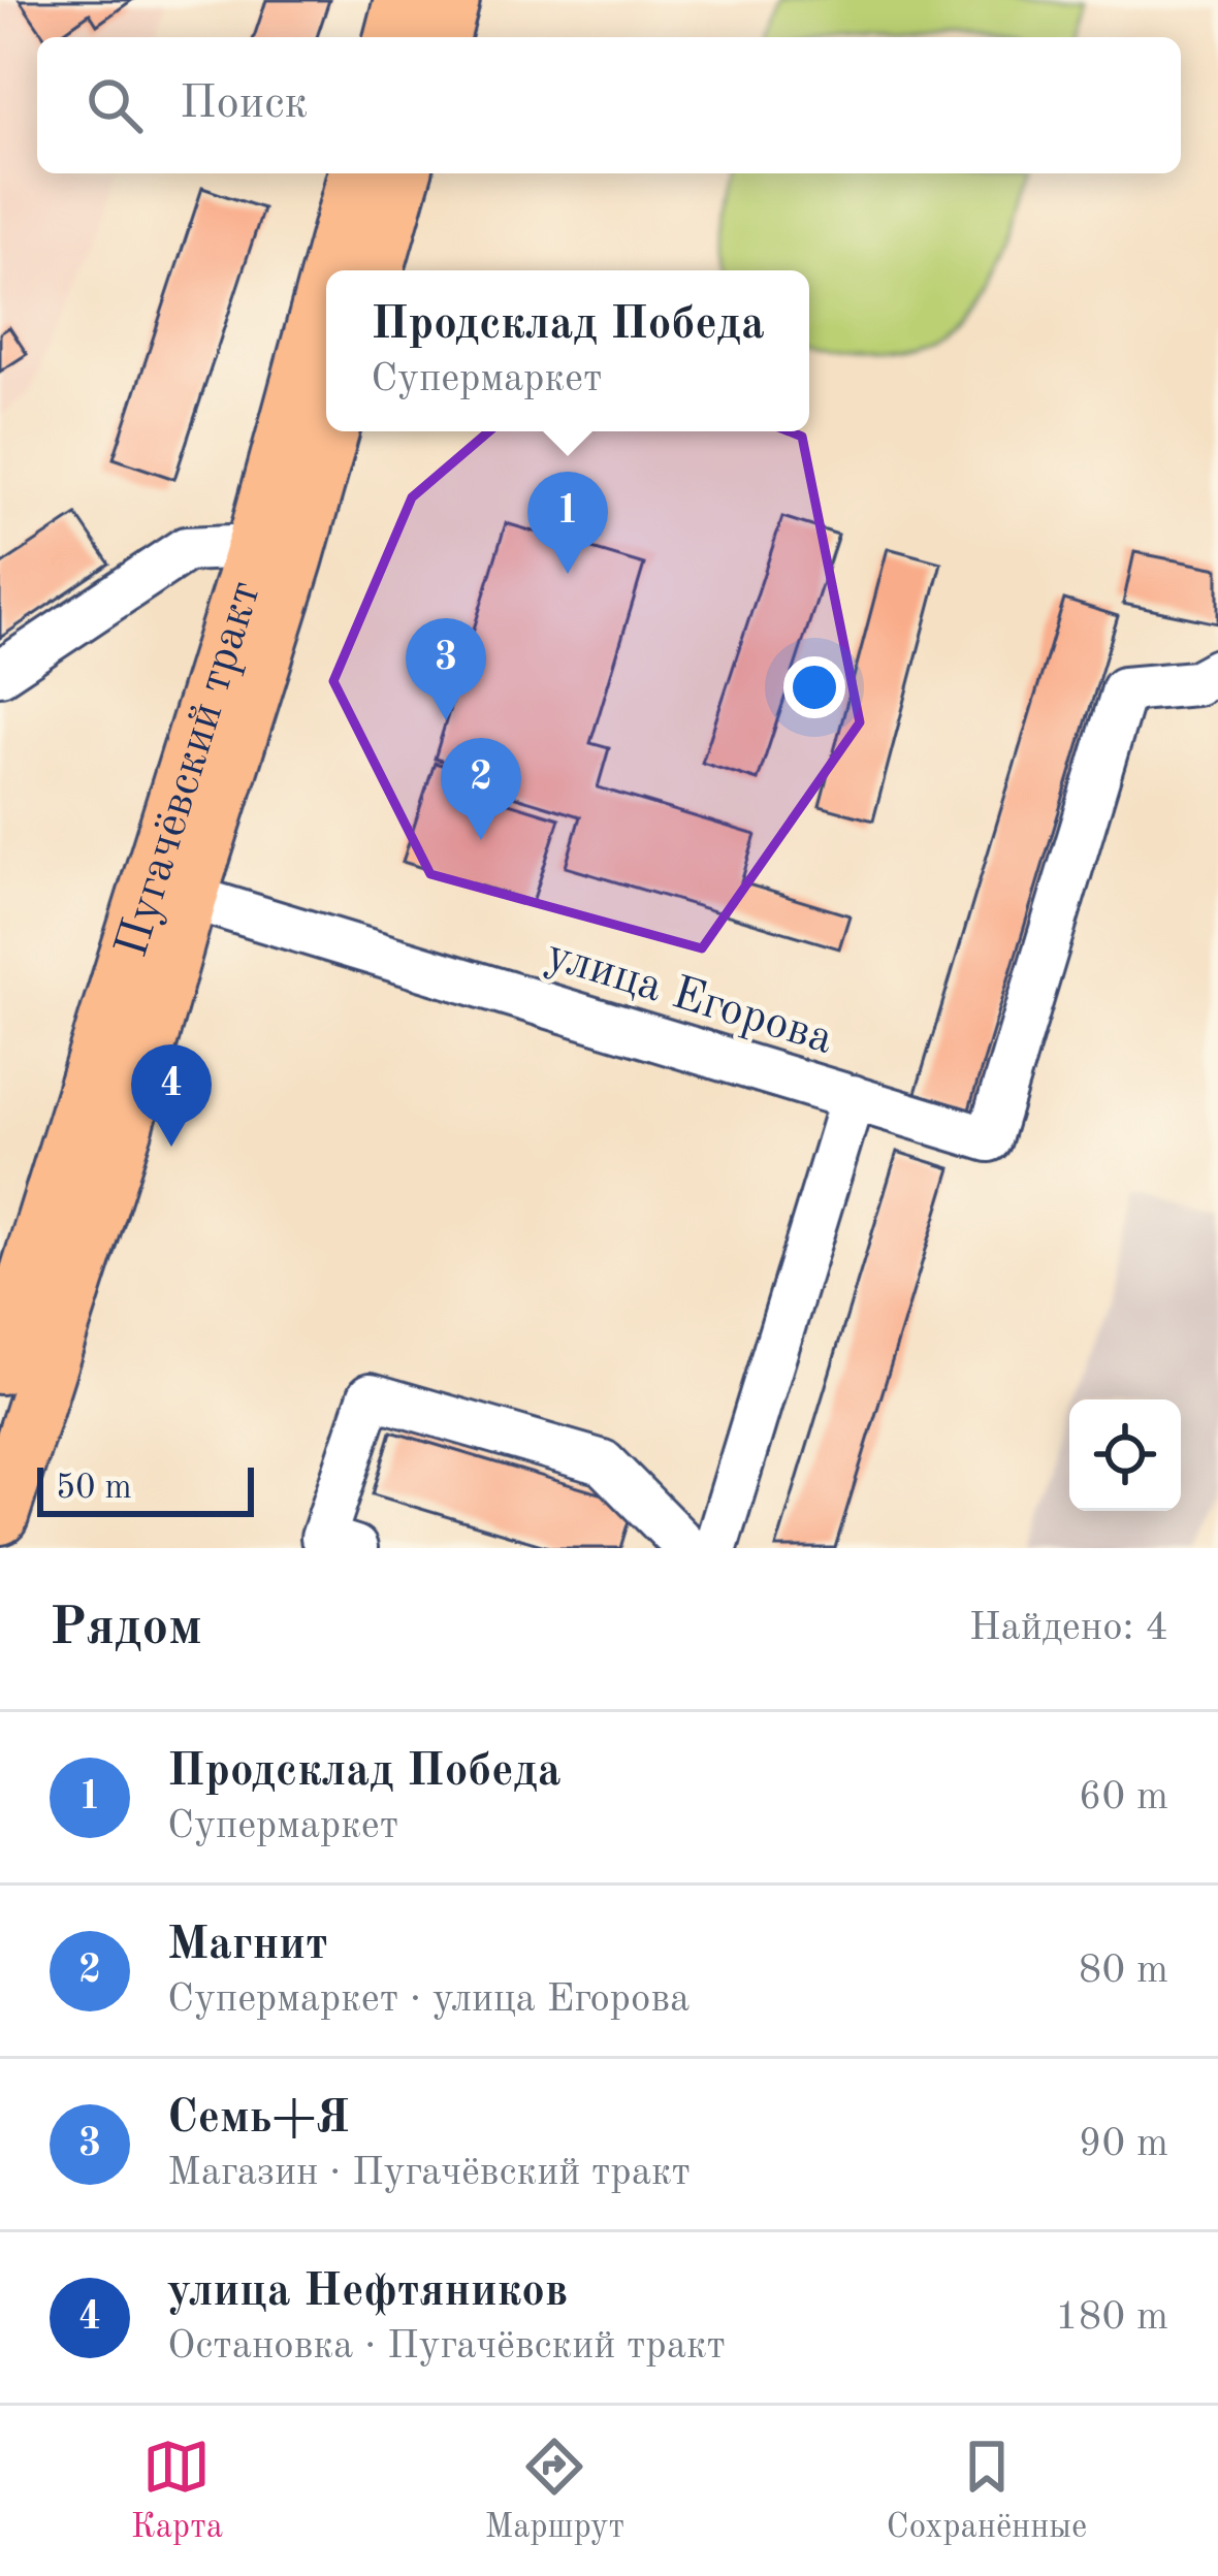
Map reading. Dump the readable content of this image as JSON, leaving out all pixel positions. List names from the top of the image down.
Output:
{
  "streets": {
    "main road": ["Пугачёвский тракт"],
    "street": ["улица Егорова"]
  },
  "crossings": [
    ["Пугачёвский тракт", "улица Егорова"]
  ],
  "scale_bar": "50 m",
  "page": {
    "search": "Поиск",
    "popup": ["Продсклад Победа", "Супермаркет"],
    "pins": [
      "1",
      "3",
      "2",
      "4"
    ],
    "scale": "50 m",
    "heading": ["Рядом", "Найдено: 4"],
    "list": [
      {
        "mark": "1",
        "name": "Продсклад Победа",
        "note": "Супермаркет",
        "value": "60 m"
      },
      {
        "mark": "2",
        "name": "Магнит",
        "note": "Супермаркет · улица Егорова",
        "value": "80 m"
      },
      {
        "mark": "3",
        "name": "Семь+Я",
        "note": "Магазин · Пугачёвский тракт",
        "value": "90 m"
      },
      {
        "mark": "4",
        "name": "улица Нефтяников",
        "note": "Остановка · Пугачёвский тракт",
        "value": "180 m"
      }
    ],
    "nav": ["Карта", "Маршрут", "Сохранённые"]
  }
}
